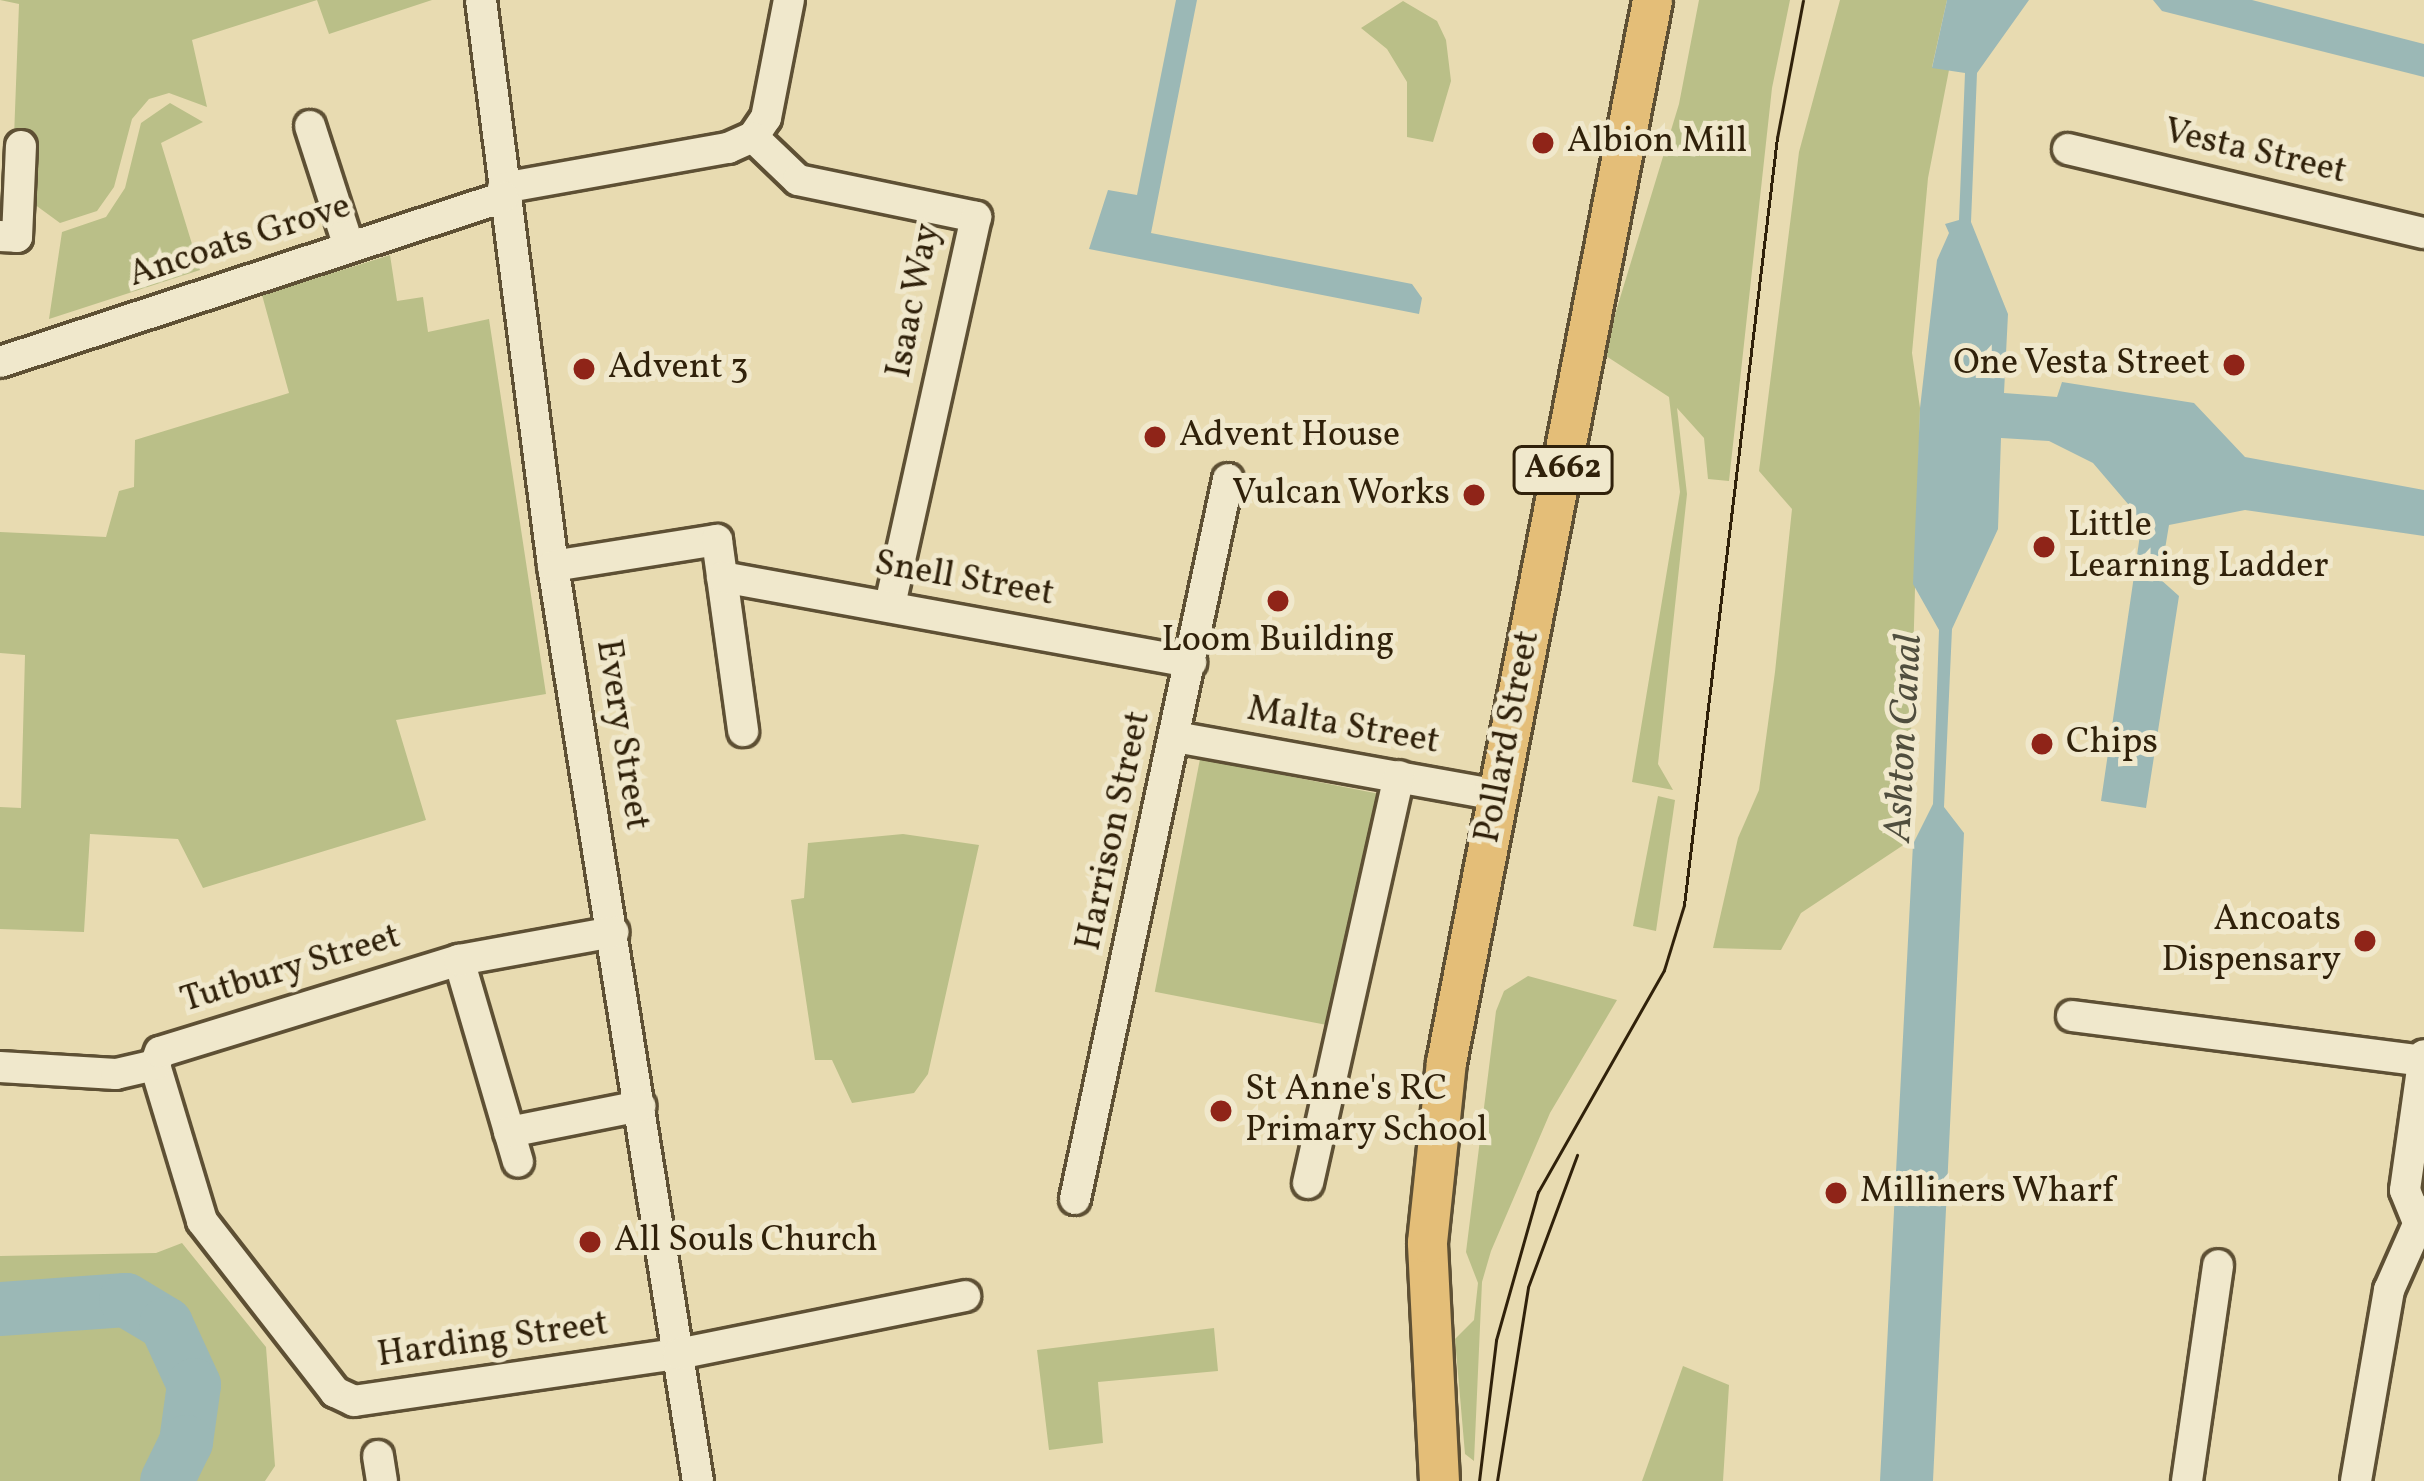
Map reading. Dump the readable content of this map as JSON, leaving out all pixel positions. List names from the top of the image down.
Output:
{
  "streets": {
    "main road": ["A662", "Pollard Street"],
    "street": [
      "Vesta Street",
      "Ancoats Grove",
      "Isaac Way",
      "Snell Street",
      "Malta Street",
      "Every Street",
      "Harrison Street",
      "Tutbury Street",
      "Harding Street"
    ]
  },
  "crossings": [
    ["Ancoats Grove", "Every Street"],
    ["Isaac Way", "Snell Street"],
    ["Snell Street", "Harrison Street"],
    ["Malta Street", "Pollard Street"],
    ["Malta Street", "Harrison Street"],
    ["Every Street", "Tutbury Street"],
    ["Every Street", "Harding Street"],
    ["Tutbury Street", "Harding Street"]
  ],
  "water": ["Ashton Canal"],
  "places": [
    "Albion Mill",
    "One Vesta Street",
    "Advent 3",
    "Advent House",
    "Vulcan Works",
    "Little Learning Ladder",
    "Loom Building",
    "Chips",
    "Ancoats Dispensary",
    "St Anne's RC Primary School",
    "Milliners Wharf",
    "All Souls Church"
  ]
}
